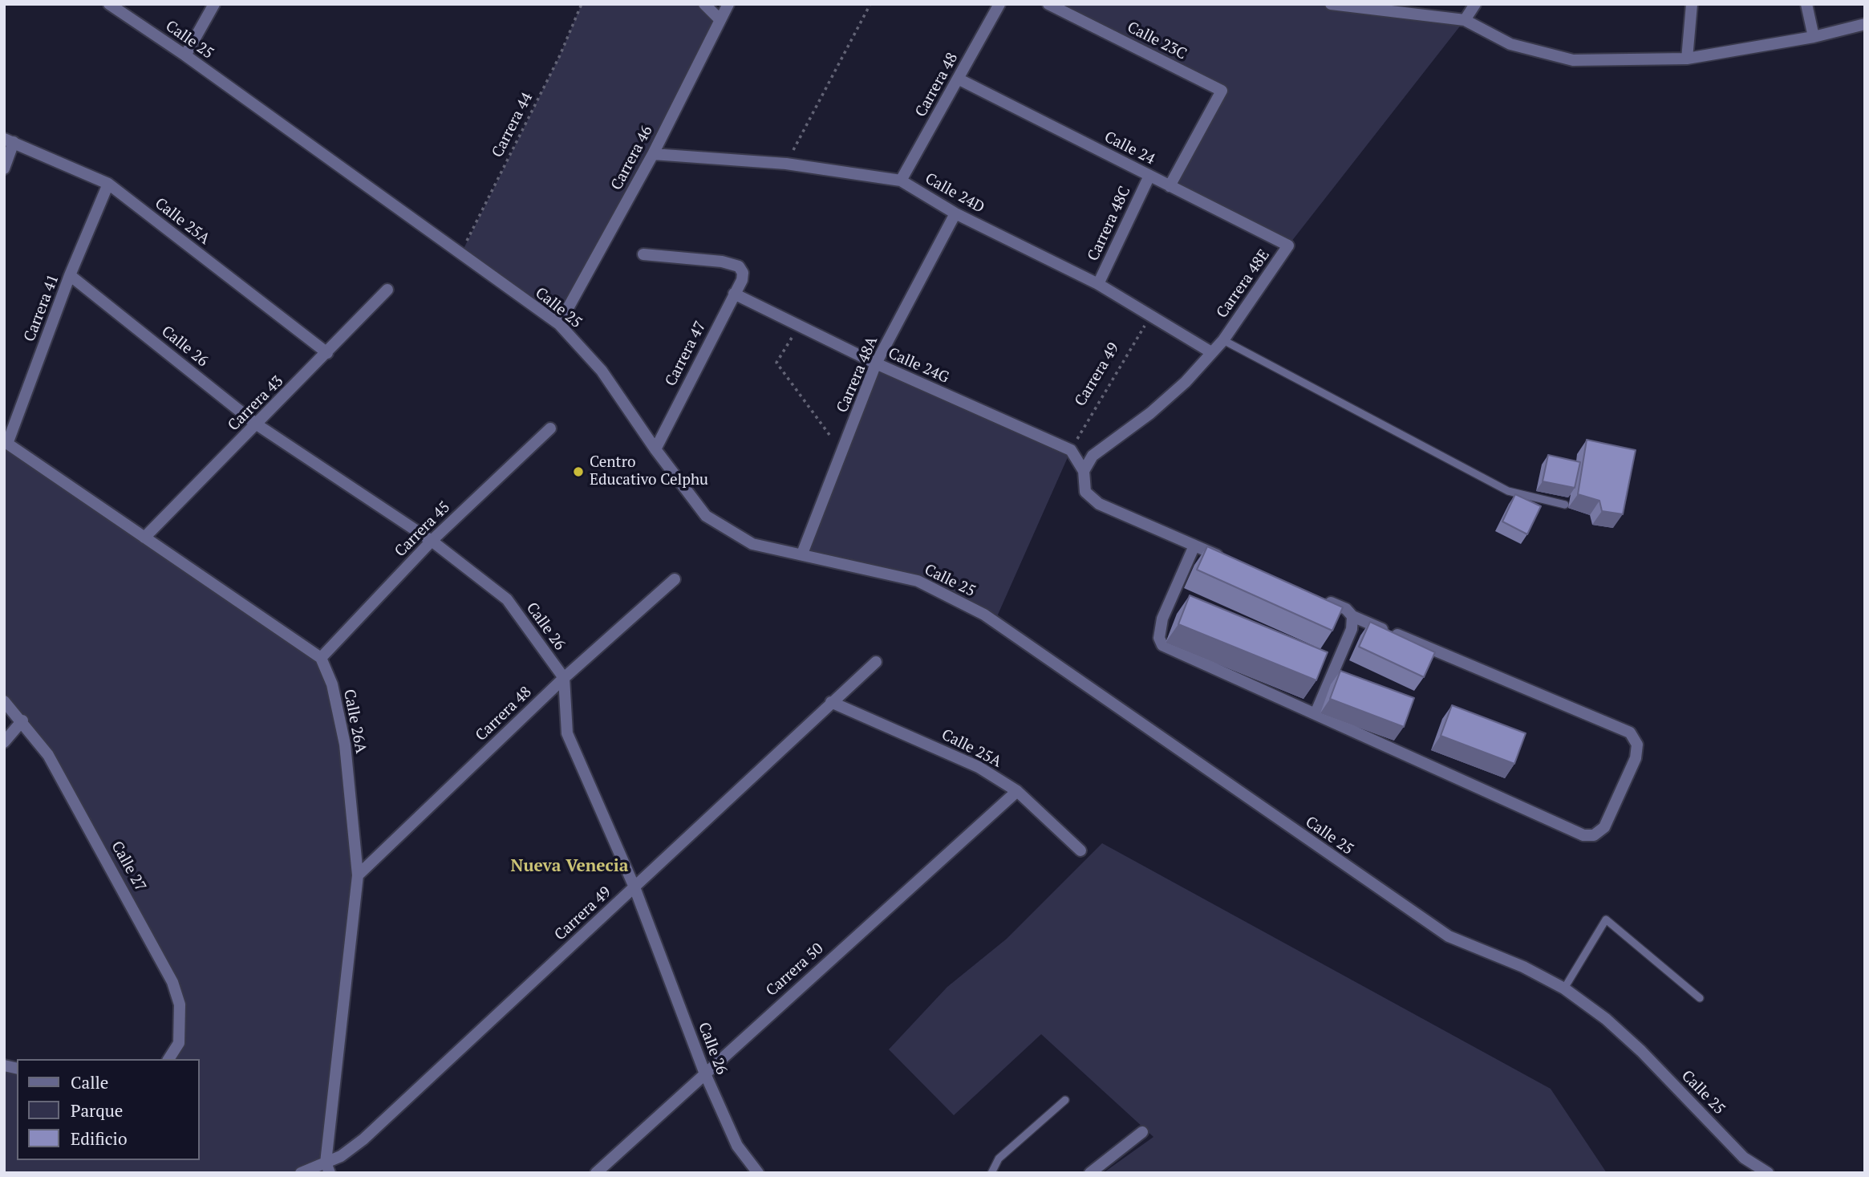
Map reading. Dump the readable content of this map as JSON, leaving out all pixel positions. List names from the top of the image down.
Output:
{
  "streets": {
    "street": [
      "Calle 25",
      "Calle 23C",
      "Carrera 48",
      "Calle 24",
      "Carrera 46",
      "Calle 24D",
      "Calle 25A",
      "Carrera 48C",
      "Carrera 48E",
      "Carrera 41",
      "Calle 26",
      "Carrera 47",
      "Calle 24G",
      "Carrera 48A",
      "Carrera 49",
      "Carrera 43",
      "Carrera 45",
      "Calle 26A",
      "Calle 27",
      "Carrera 50"
    ],
    "path": ["Carrera 44"]
  },
  "crossings": [
    ["Calle 25", "Carrera 44"],
    ["Calle 25", "Carrera 46"],
    ["Calle 25", "Carrera 47"],
    ["Calle 25", "Carrera 48A"],
    ["Calle 23C", "Calle 24"],
    ["Carrera 48", "Calle 24"],
    ["Carrera 48", "Calle 24D"],
    ["Carrera 48", "Calle 26"],
    ["Carrera 48", "Calle 26A"],
    ["Calle 24", "Carrera 48C"],
    ["Calle 24", "Carrera 48E"],
    ["Carrera 46", "Calle 24D"],
    ["Calle 24D", "Carrera 48C"],
    ["Calle 24D", "Carrera 48E"],
    ["Calle 24D", "Carrera 48A"],
    ["Calle 24D", "Carrera 49"],
    ["Calle 25A", "Carrera 41"],
    ["Calle 25A", "Carrera 49"],
    ["Calle 25A", "Carrera 43"],
    ["Calle 25A", "Carrera 50"],
    ["Carrera 41", "Calle 26"],
    ["Calle 26", "Carrera 49"],
    ["Calle 26", "Carrera 43"],
    ["Calle 26", "Carrera 45"],
    ["Calle 26", "Carrera 50"],
    ["Carrera 47", "Calle 24G"],
    ["Calle 24G", "Carrera 48A"],
    ["Calle 24G", "Carrera 49"],
    ["Carrera 49", "Calle 26A"],
    ["Carrera 45", "Calle 26A"]
  ],
  "districts": ["Nueva Venecia"],
  "places": ["Centro Educativo Celphu"],
  "legend": ["Calle", "Parque", "Edificio"]
}
